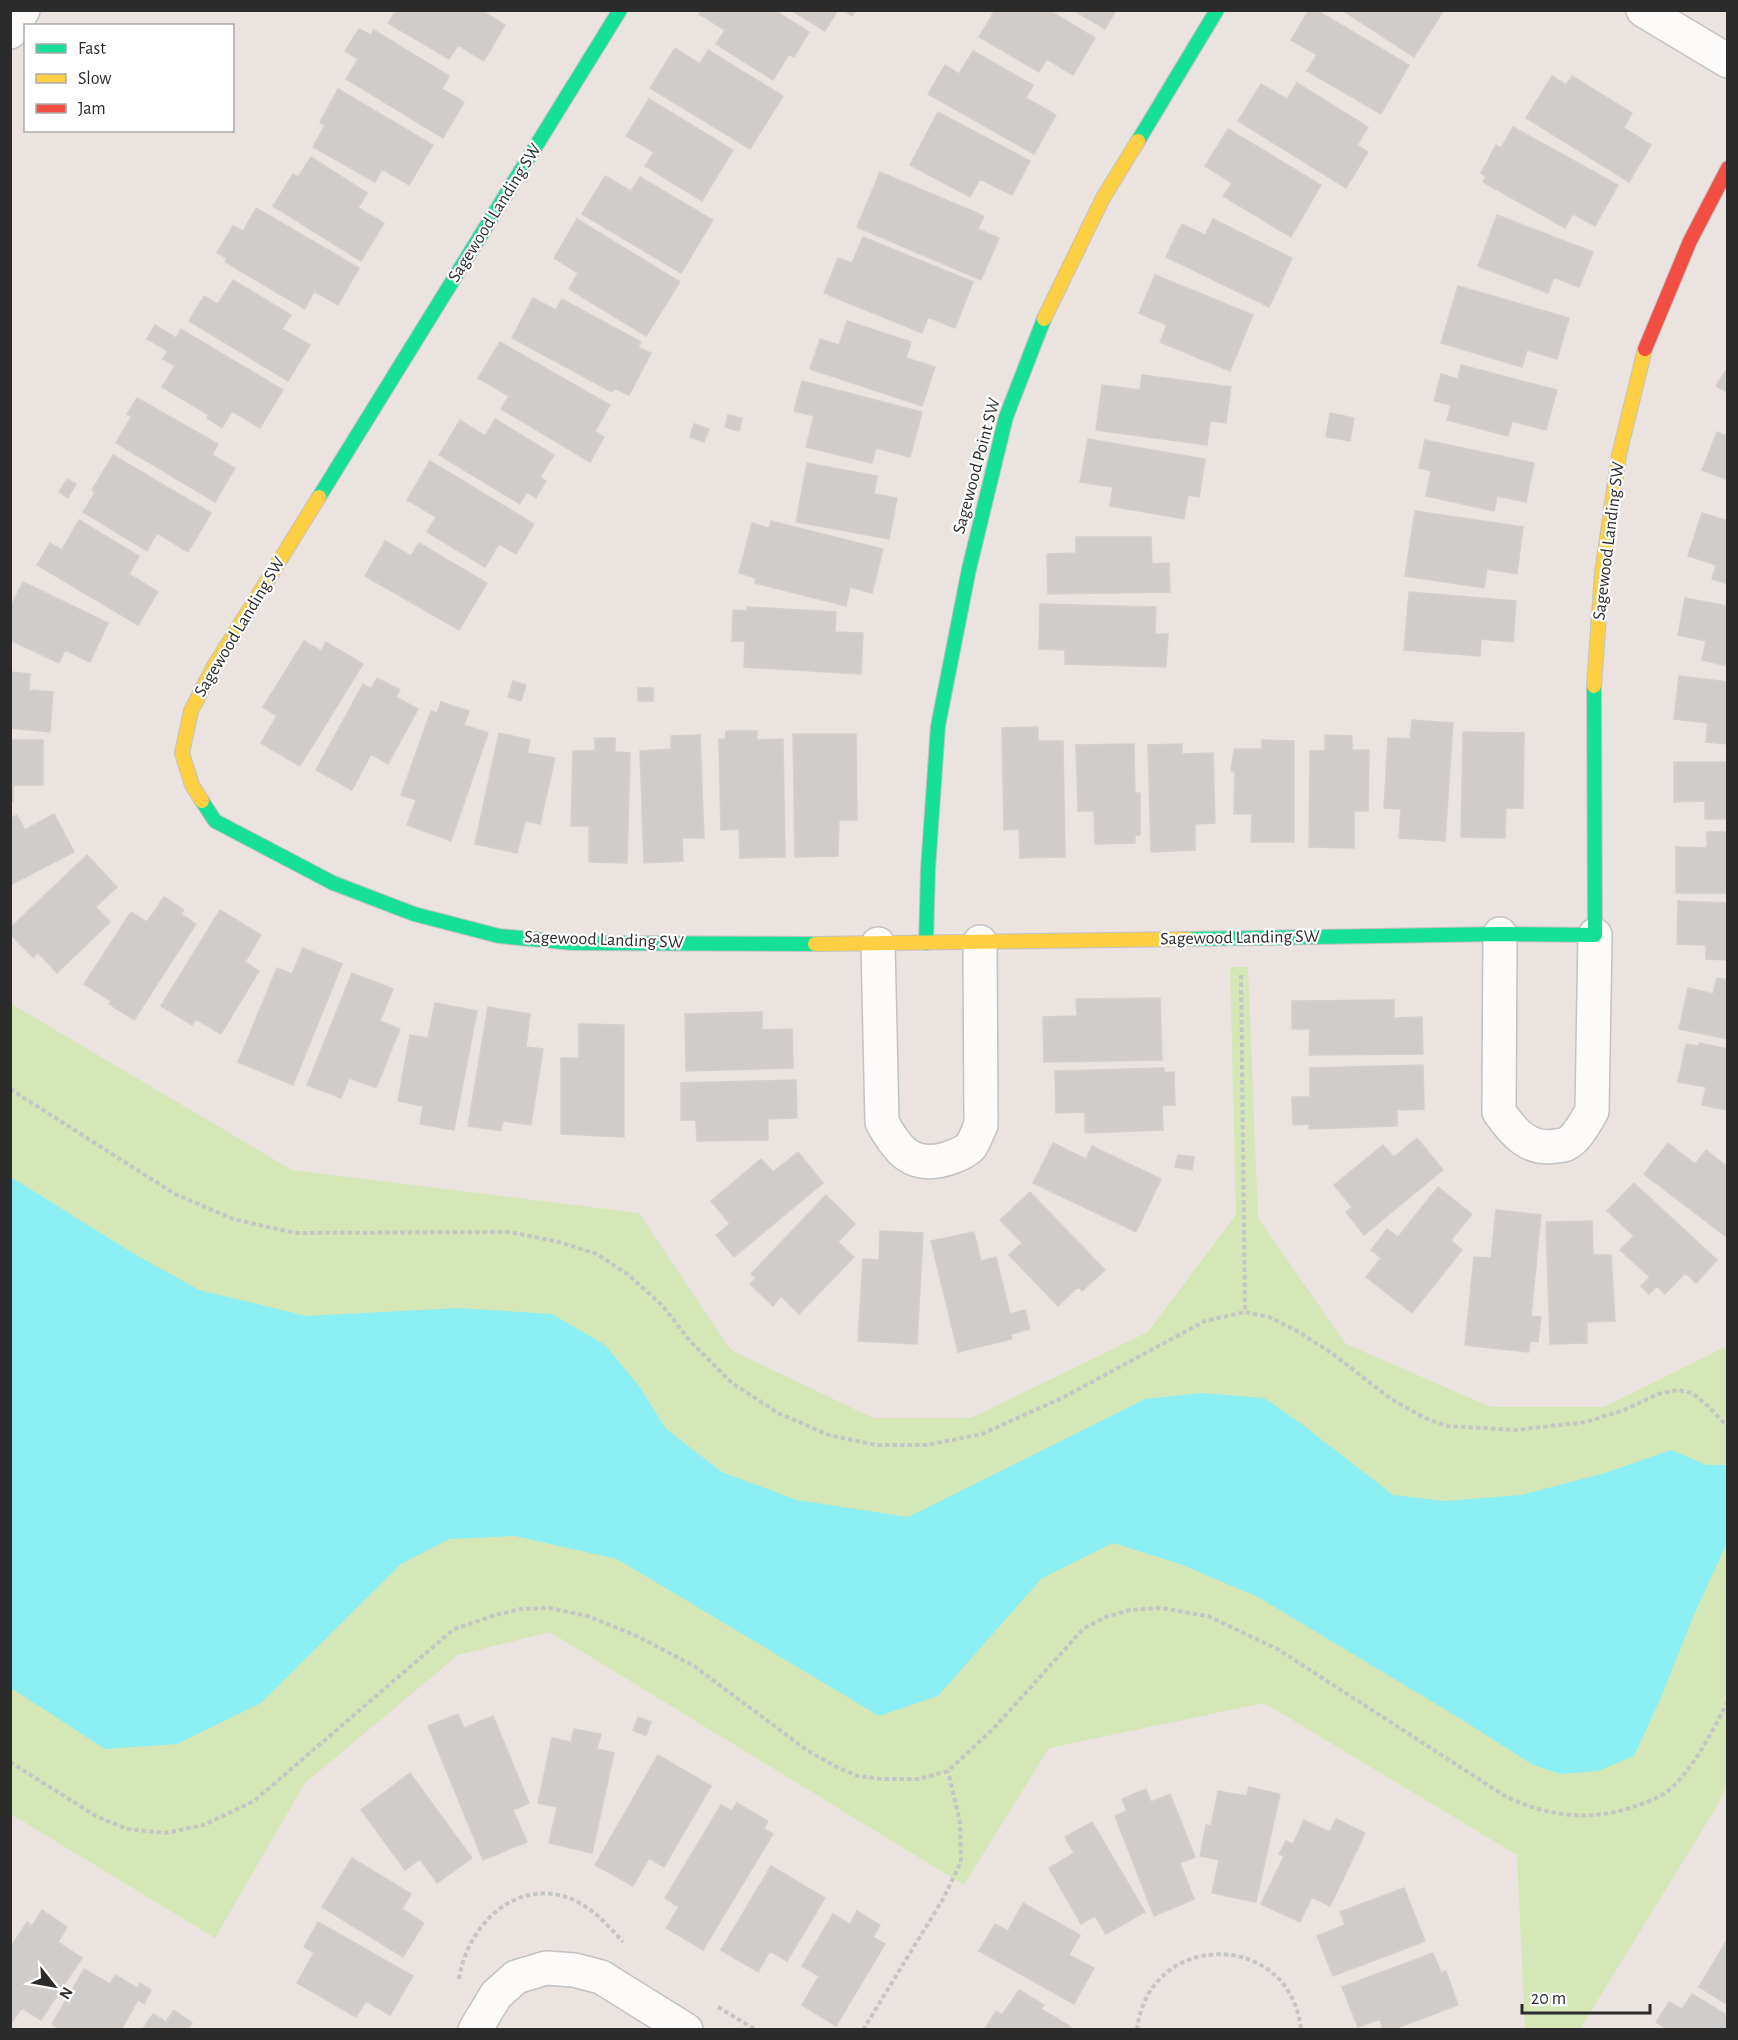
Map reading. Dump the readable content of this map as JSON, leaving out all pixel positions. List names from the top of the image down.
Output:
{
  "streets": {
    "street": ["Sagewood Landing SW", "Sagewood Point SW"]
  },
  "crossings": [
    ["Sagewood Landing SW", "Sagewood Point SW"]
  ],
  "legend": ["Fast", "Slow", "Jam"],
  "scale_bar": "20 m",
  "north": "bottom right"
}
